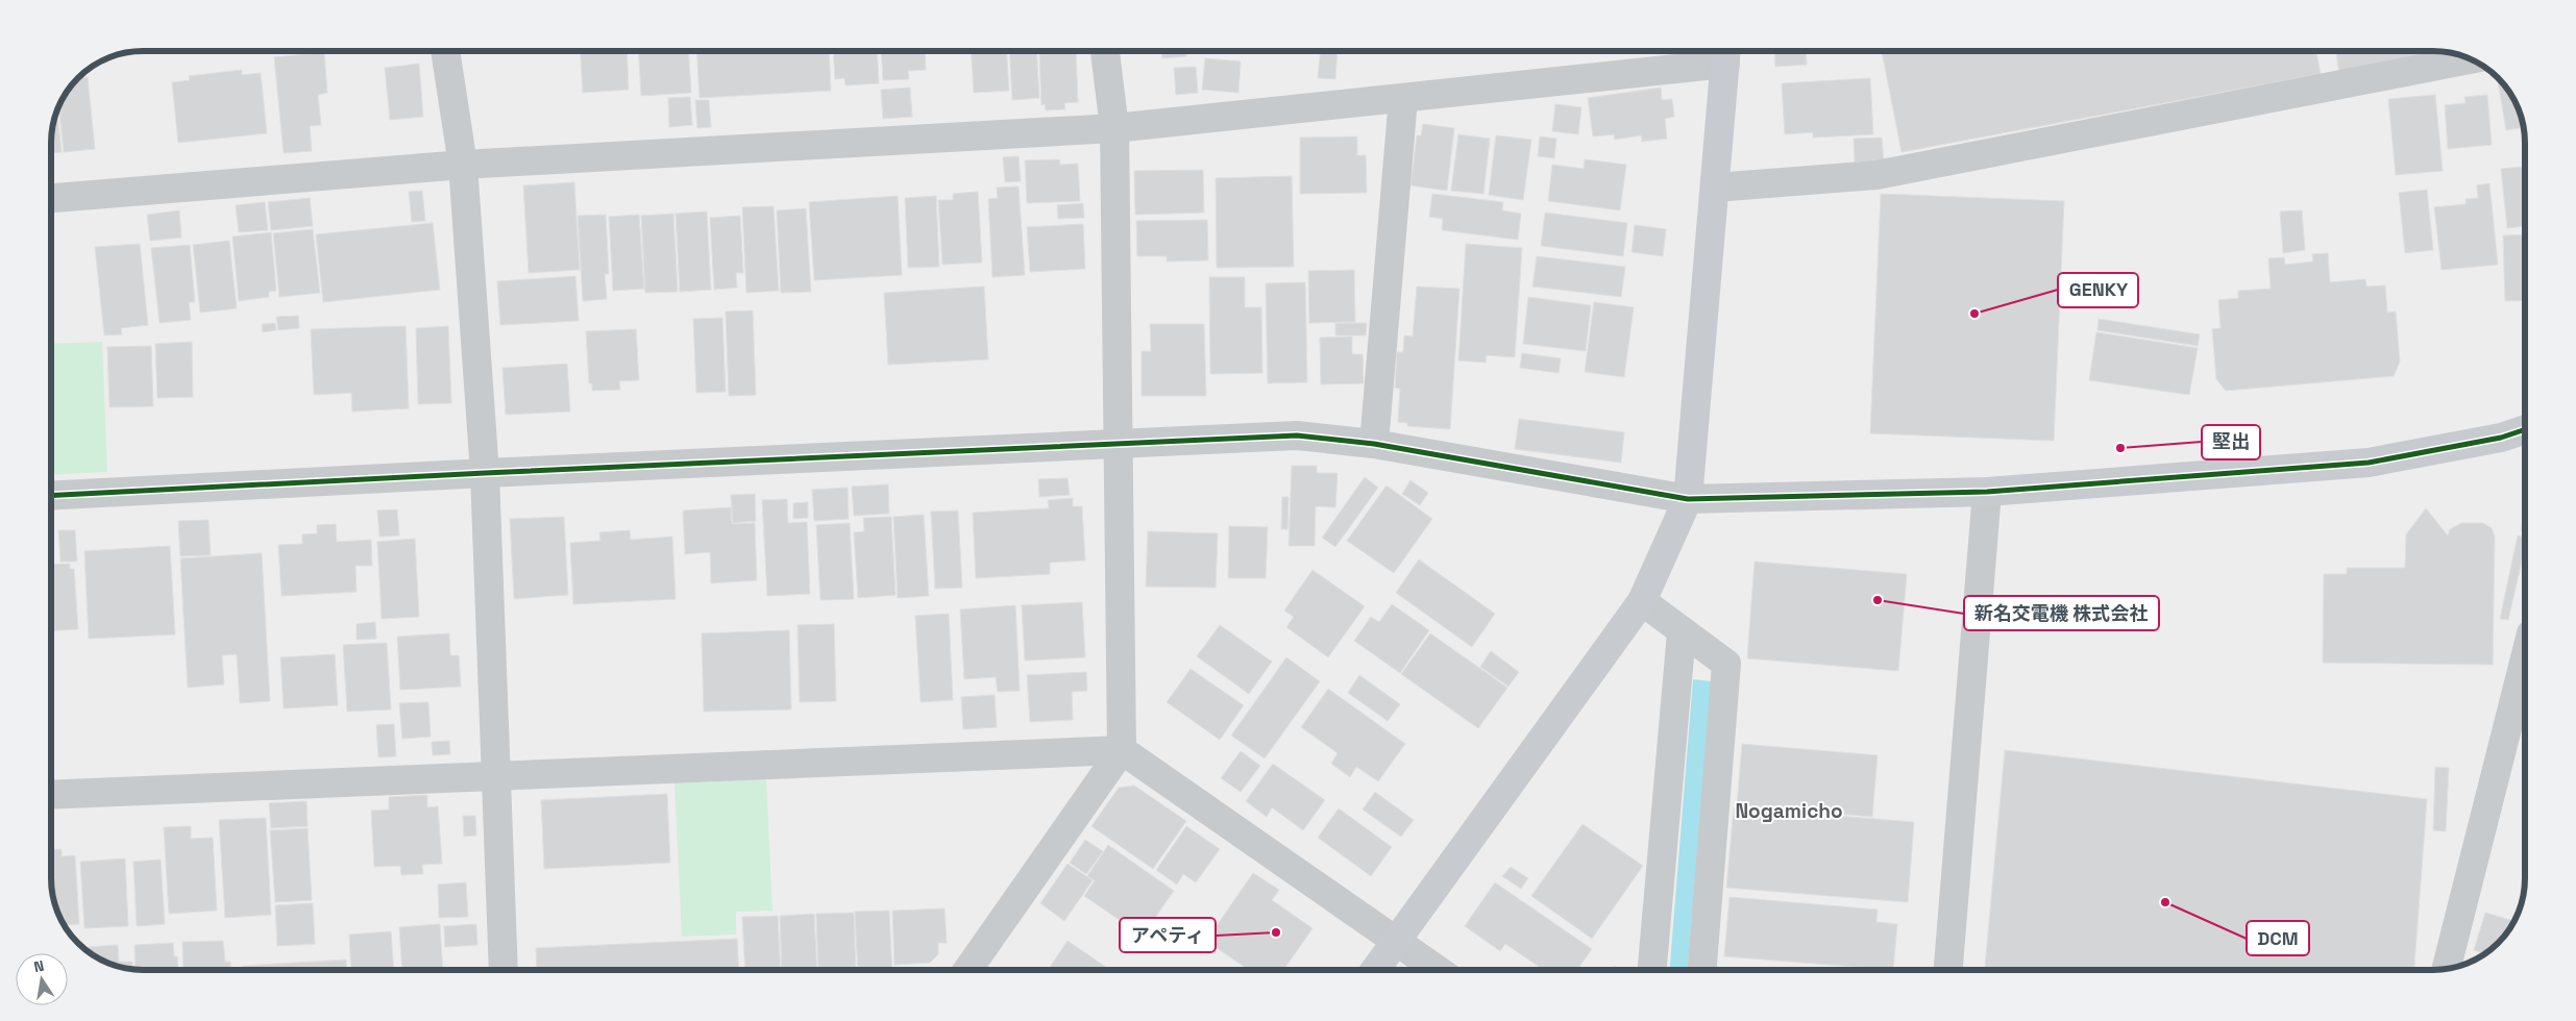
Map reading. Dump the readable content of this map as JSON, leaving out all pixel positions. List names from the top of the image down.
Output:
{
  "districts": ["Nogamicho"],
  "places": [
    "GENKY",
    "堅出",
    "新名交電機 株式会社",
    "DCM",
    "アペティ"
  ],
  "north": "top"
}
